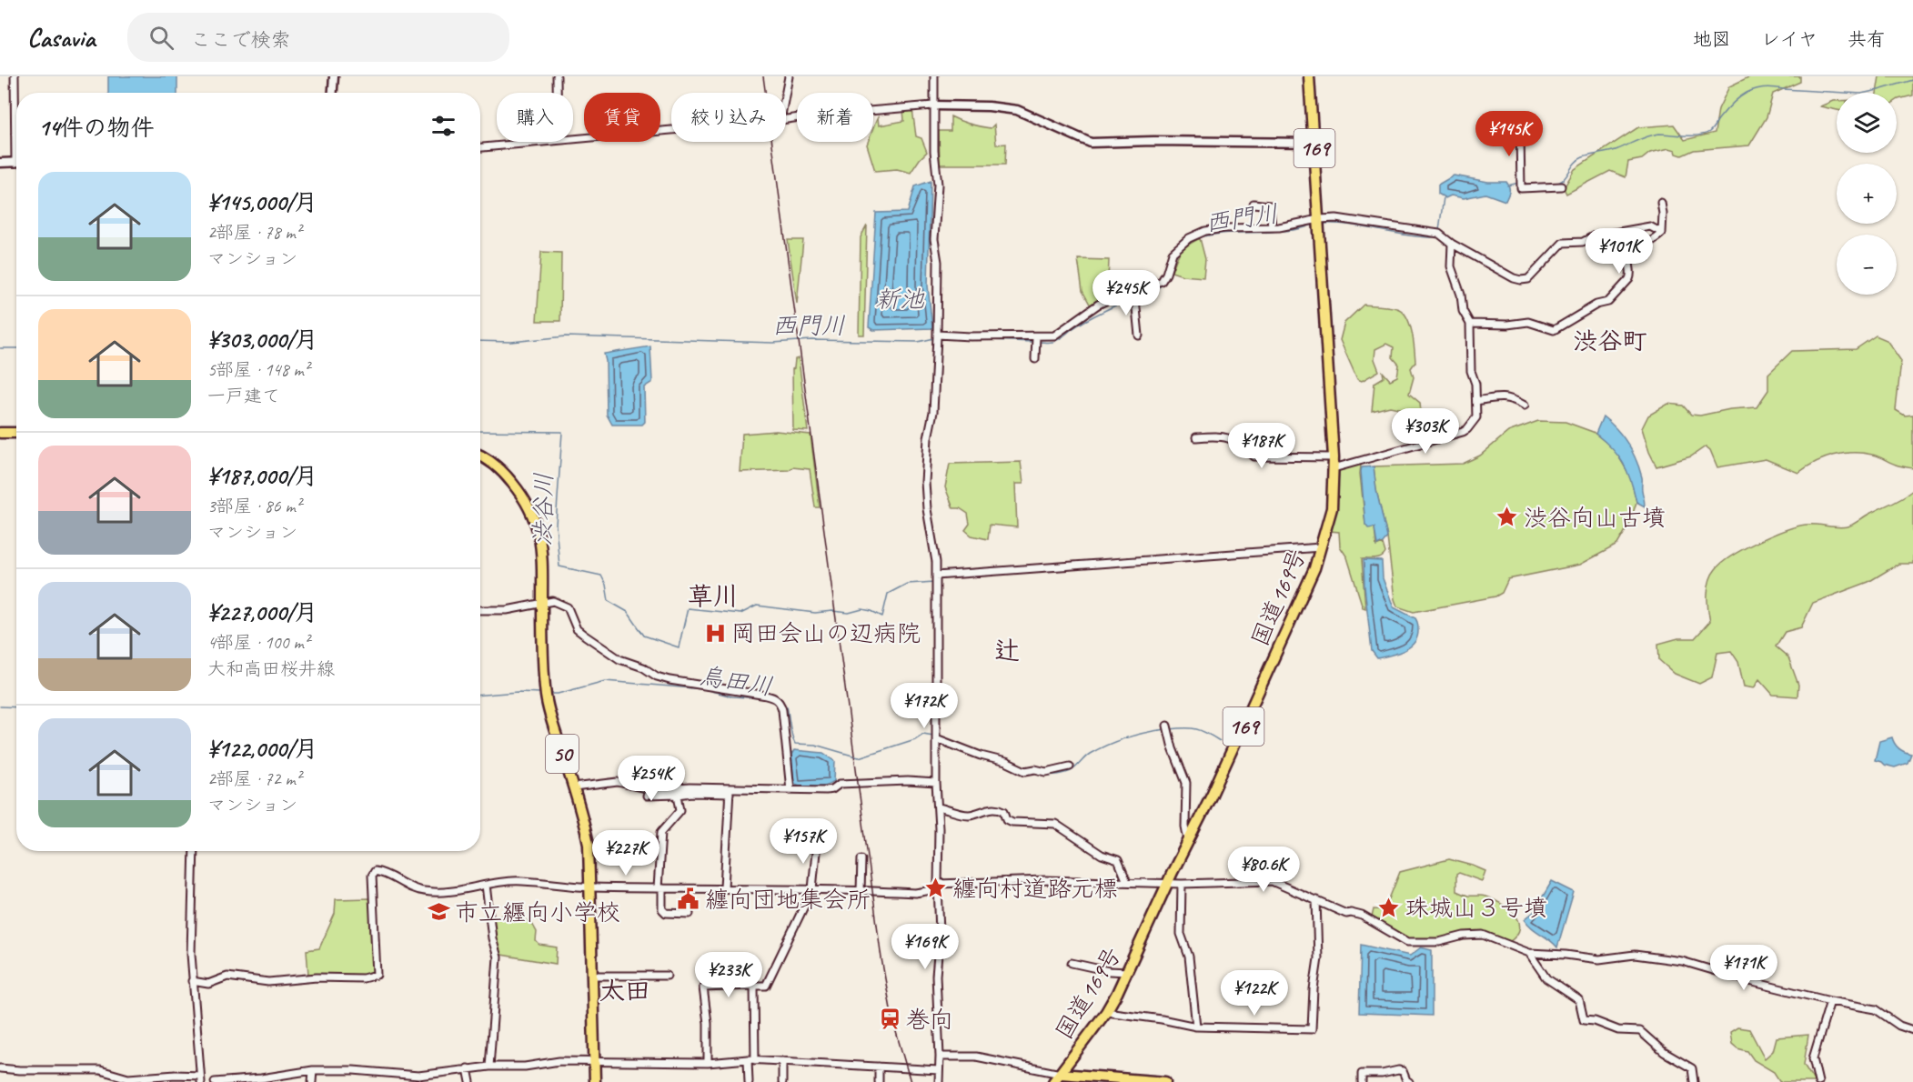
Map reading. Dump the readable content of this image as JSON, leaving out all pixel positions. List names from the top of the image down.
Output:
{
  "streets": {
    "main road": ["169", "国道169号", "50"]
  },
  "districts": [
    "渋谷町",
    "草川",
    "辻",
    "太田"
  ],
  "water": [
    "西門川",
    "新池",
    "渋谷川",
    "烏田川"
  ],
  "places": {
    "place": ["渋谷向山古墳", "纏向村道路元標", "珠城山３号墳"],
    "hospital": ["岡田会山の辺病院"],
    "public building": ["纏向団地集会所"],
    "school or university": ["市立纒向小学校"],
    "station": ["巻向"]
  },
  "page": {
    "header": "Casavia",
    "search": "ここで検索",
    "nav": ["地図", "レイヤ", "共有"],
    "map_buttons": ["+", "−"],
    "chip": [
      "購入",
      "賃貸",
      "絞り込み",
      "新着"
    ],
    "heading": "14件の物件",
    "price": [
      "¥145K",
      "¥101K",
      "¥245K",
      "¥303K",
      "¥187K",
      "¥172K",
      "¥254K",
      "¥157K",
      "¥227K",
      "¥80.6K",
      "¥169K",
      "¥171K",
      "¥233K",
      "¥122K"
    ],
    "list": [
      {
        "name": "¥145,000/月",
        "note": "2部屋 · 78 m² · マンション"
      },
      {
        "name": "¥303,000/月",
        "note": "5部屋 · 148 m² · 一戸建て"
      },
      {
        "name": "¥187,000/月",
        "note": "3部屋 · 86 m² · マンション"
      },
      {
        "name": "¥227,000/月",
        "note": "4部屋 · 100 m² · 大和高田桜井線"
      },
      {
        "name": "¥122,000/月",
        "note": "2部屋 · 72 m² · マンション"
      }
    ]
  }
}
